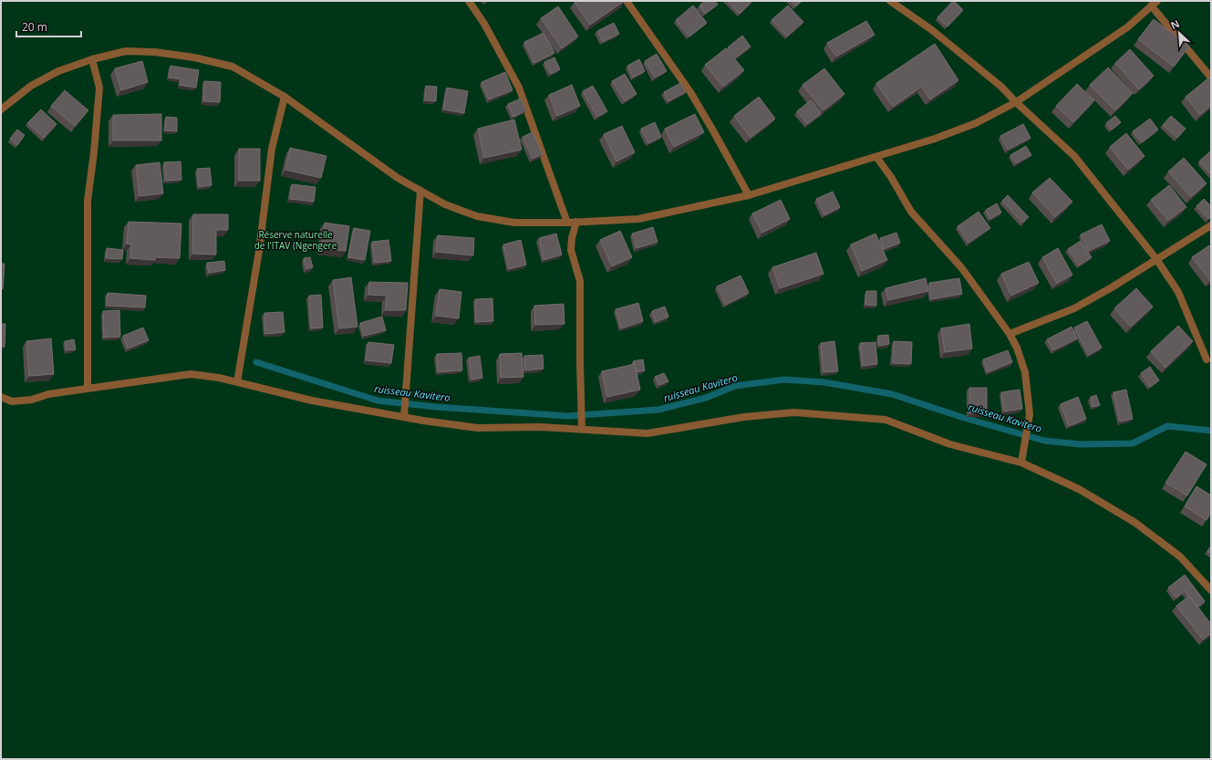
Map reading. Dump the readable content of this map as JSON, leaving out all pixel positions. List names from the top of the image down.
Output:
{
  "water": ["ruisseau Kavitero"],
  "parks": ["Réserve naturelle de l'ITAV (Ngengere"],
  "scale_bar": "20 m",
  "north": "top left"
}
